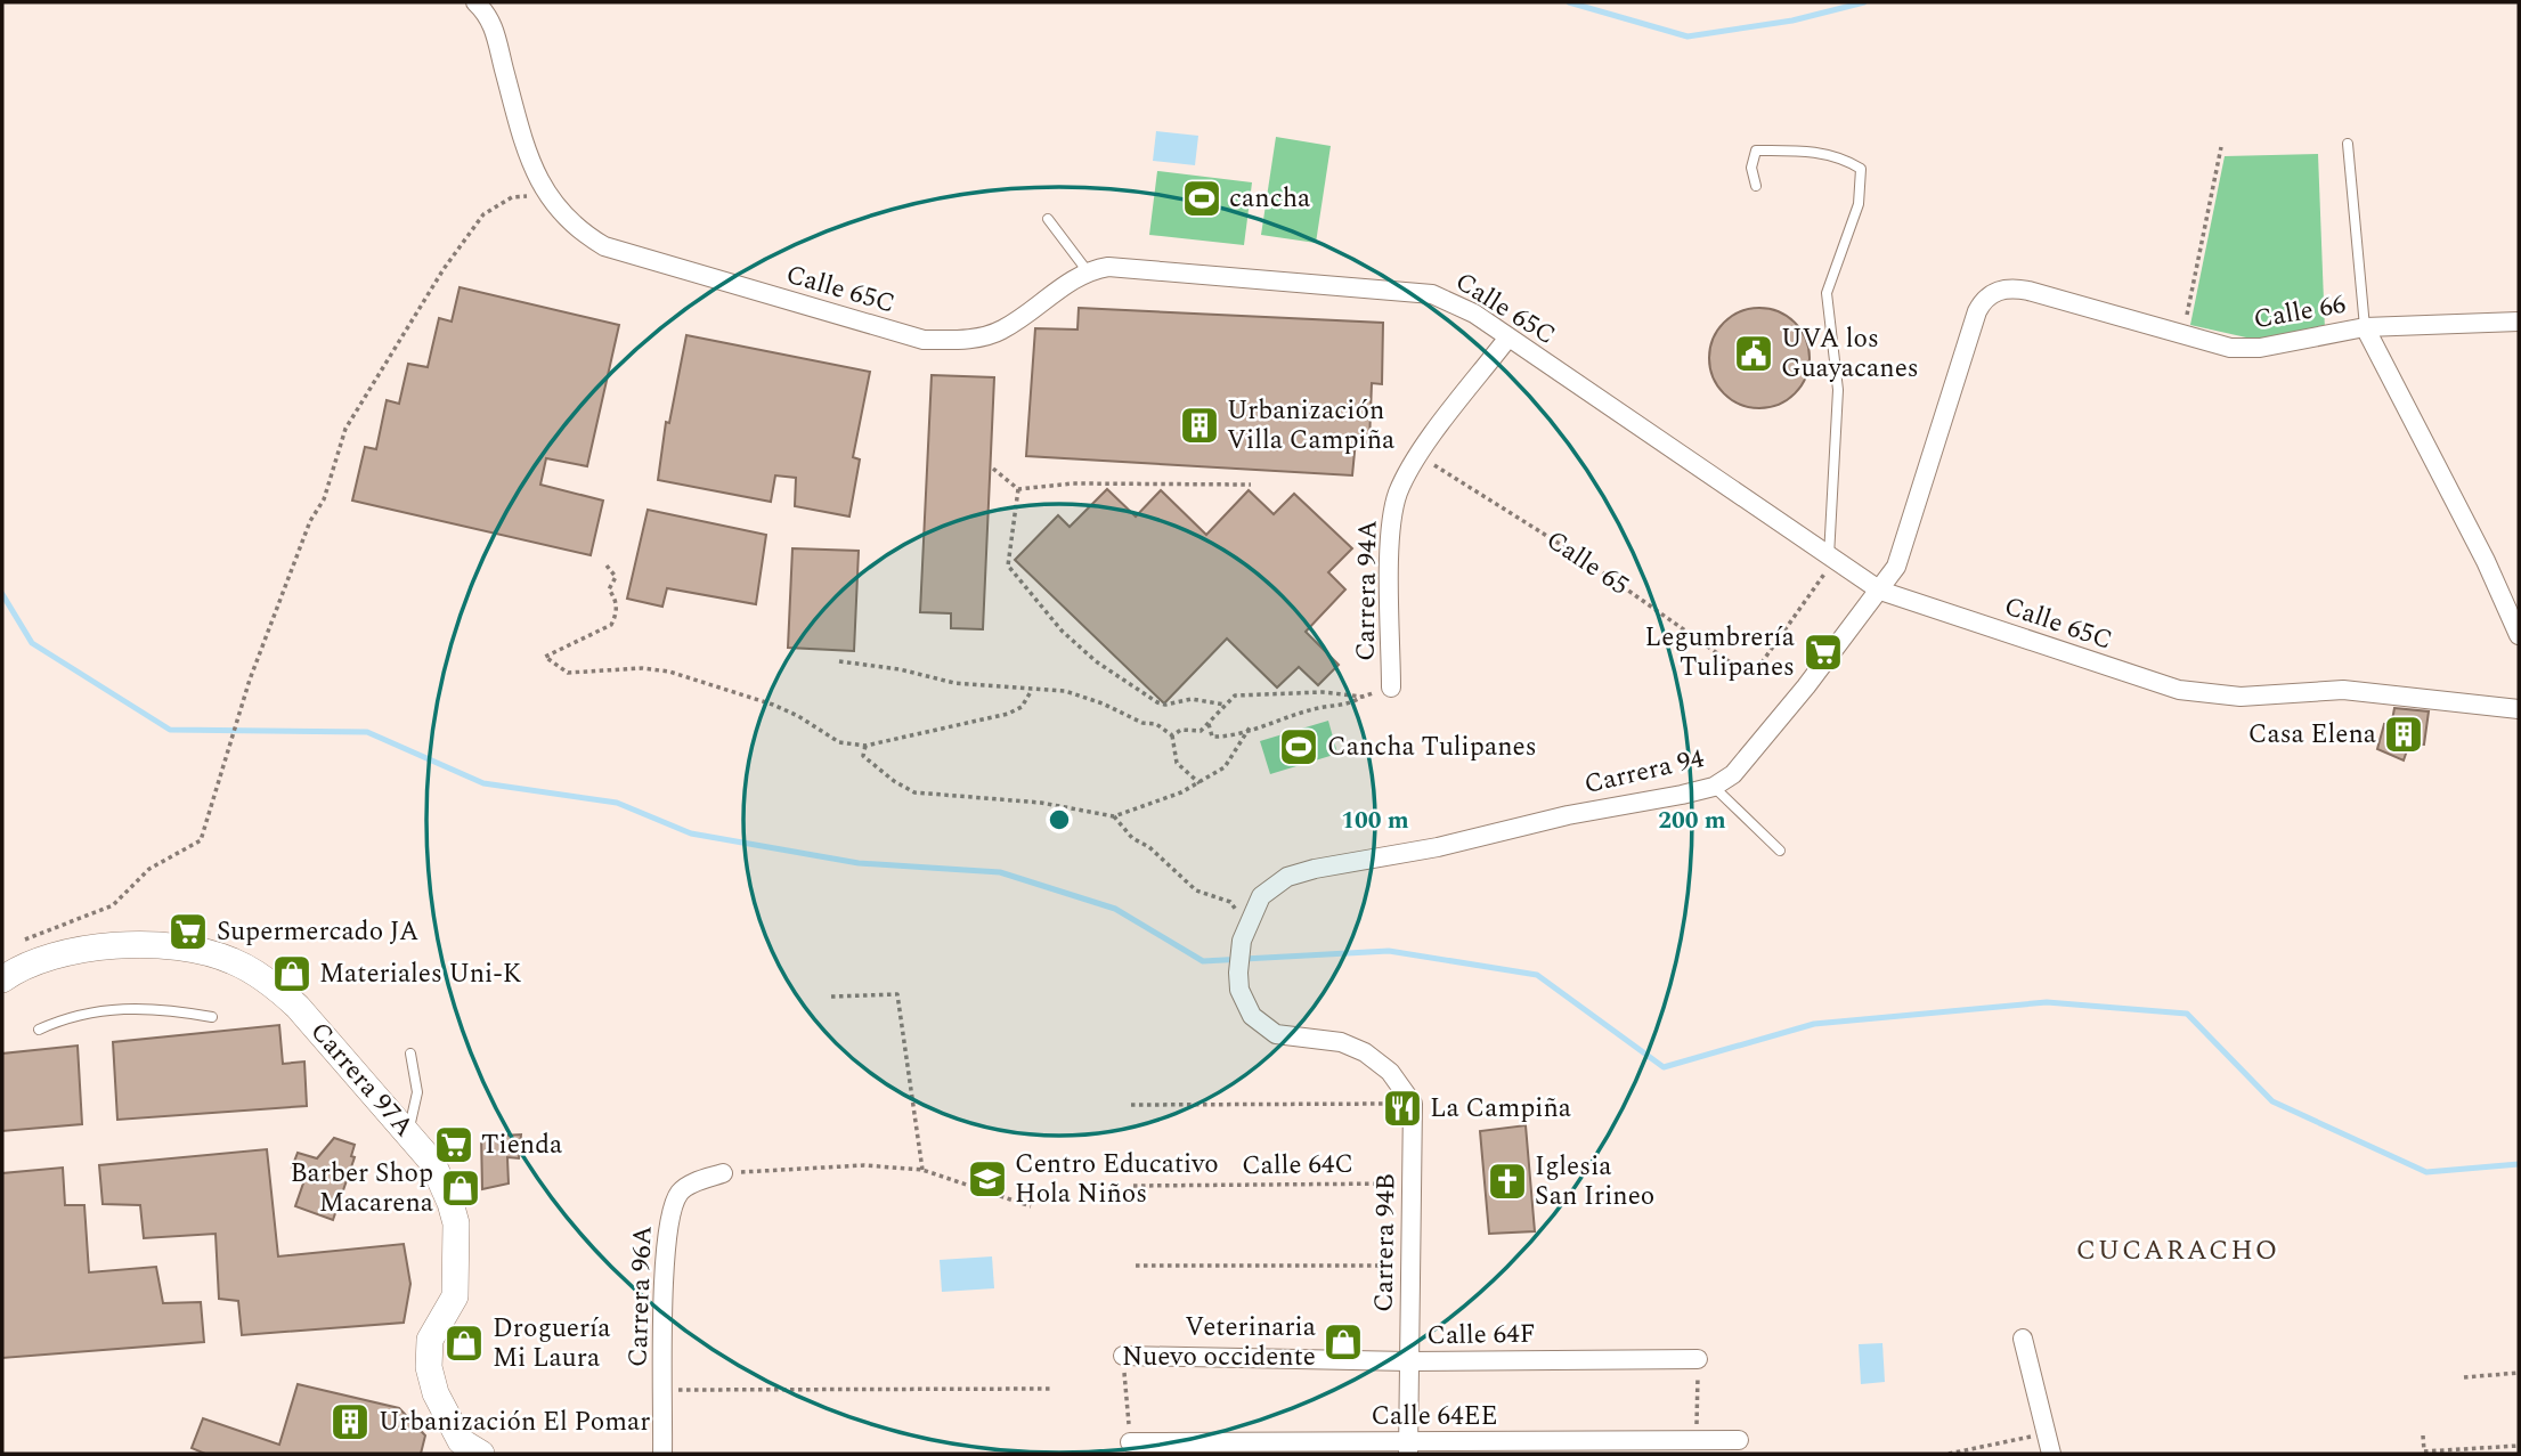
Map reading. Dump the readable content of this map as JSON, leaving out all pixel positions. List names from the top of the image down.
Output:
{
  "streets": {
    "street": [
      "Calle 65C",
      "Calle 66",
      "Carrera 94A",
      "Carrera 94",
      "Carrera 97A",
      "Carrera 94B",
      "Carrera 96A",
      "Calle 64F",
      "Calle 64EE"
    ],
    "path": ["Calle 65", "Calle 64C"]
  },
  "crossings": [
    ["Calle 65C", "Calle 65"],
    ["Calle 65C", "Carrera 94A"],
    ["Calle 65C", "Carrera 94"],
    ["Calle 66", "Carrera 94"],
    ["Calle 65", "Carrera 94A"],
    ["Carrera 94", "Carrera 94B"],
    ["Calle 64C", "Carrera 94B"],
    ["Carrera 94B", "Calle 64F"],
    ["Carrera 94B", "Calle 64EE"]
  ],
  "districts": ["CUCARACHO"],
  "places": {
    "sports": ["cancha", "Cancha Tulipanes"],
    "public building": ["UVA los Guayacanes"],
    "building": ["Urbanización Villa Campiña", "Casa Elena", "Urbanización El Pomar"],
    "supermarket": ["Legumbrería Tulipanes", "Supermercado JA", "Tienda"],
    "shop": [
      "Materiales Uni-K",
      "Barber Shop Macarena",
      "Veterinaria Nuevo occidente",
      "Droguería Mi Laura"
    ],
    "restaurant": ["La Campiña"],
    "school or university": ["Centro Educativo Hola Niños"],
    "church": ["Iglesia San Irineo"]
  },
  "rings": ["100 m", "200 m"]
}
